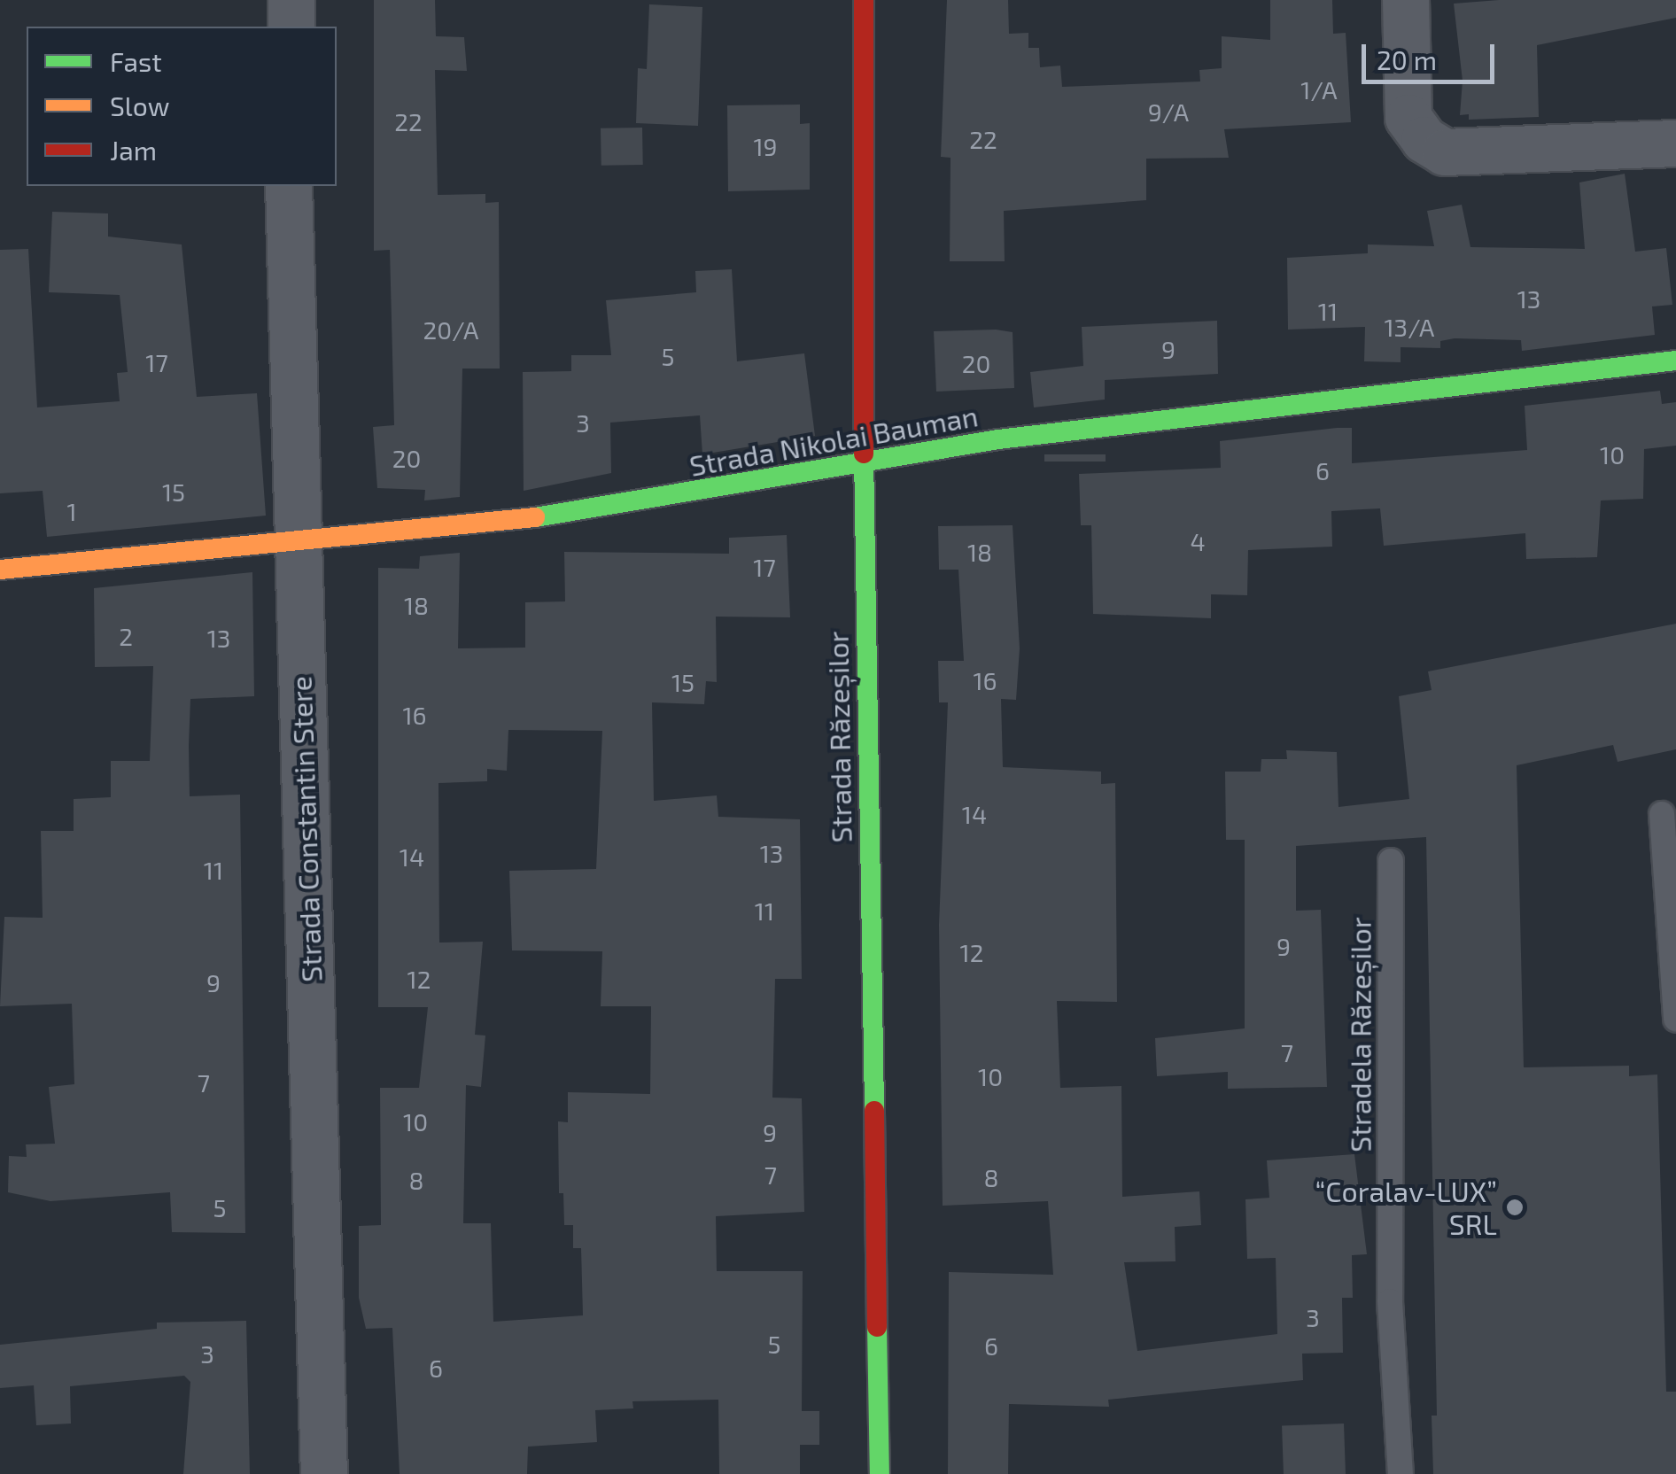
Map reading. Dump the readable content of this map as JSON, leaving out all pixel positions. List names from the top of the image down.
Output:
{
  "streets": {
    "street": ["Strada Nikolai Bauman", "Strada Răzeșilor", "Strada Constantin Stere"],
    "lane": ["Stradela Răzeșilor"]
  },
  "crossings": [
    ["Strada Nikolai Bauman", "Strada Răzeșilor"],
    ["Strada Nikolai Bauman", "Strada Constantin Stere"]
  ],
  "places": ["“Coralav-LUX” SRL"],
  "house_numbers": [
    "1/A",
    "9/A",
    "22",
    "22",
    "19",
    "13",
    "11",
    "13/A",
    "20/A",
    "9",
    "5",
    "17",
    "20",
    "3",
    "10",
    "20",
    "6",
    "15",
    "1",
    "4",
    "18",
    "17",
    "18",
    "2",
    "13",
    "16",
    "15",
    "16",
    "14",
    "13",
    "14",
    "11",
    "11",
    "9",
    "12",
    "12",
    "9",
    "7",
    "10",
    "7",
    "10",
    "9",
    "7",
    "8",
    "8",
    "5",
    "3",
    "5",
    "6",
    "3",
    "6"
  ],
  "legend": ["Fast", "Slow", "Jam"],
  "scale_bar": "20 m"
}
